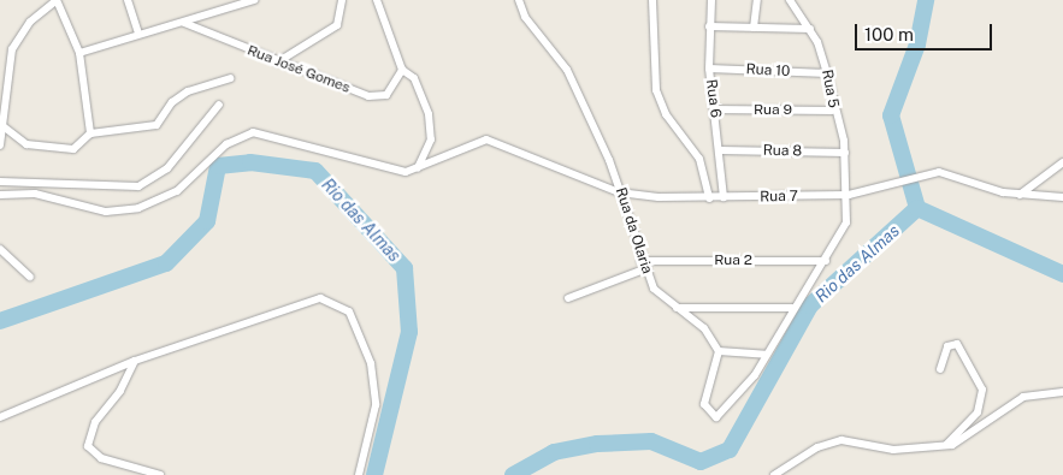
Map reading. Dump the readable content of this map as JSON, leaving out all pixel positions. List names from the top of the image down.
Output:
{
  "streets": {
    "street": [
      "Rua José Gomes",
      "Rua 10",
      "Rua 5",
      "Rua 6",
      "Rua 9",
      "Rua 8",
      "Rua 7",
      "Rua da Olaria",
      "Rua 2"
    ]
  },
  "crossings": [
    ["Rua 10", "Rua 5"],
    ["Rua 10", "Rua 6"],
    ["Rua 5", "Rua 9"],
    ["Rua 5", "Rua 8"],
    ["Rua 5", "Rua 7"],
    ["Rua 5", "Rua 2"],
    ["Rua 6", "Rua 9"],
    ["Rua 6", "Rua 8"],
    ["Rua 6", "Rua 7"],
    ["Rua 7", "Rua da Olaria"],
    ["Rua da Olaria", "Rua 2"]
  ],
  "water": ["Rio das Almas"],
  "scale_bar": "100 m"
}
